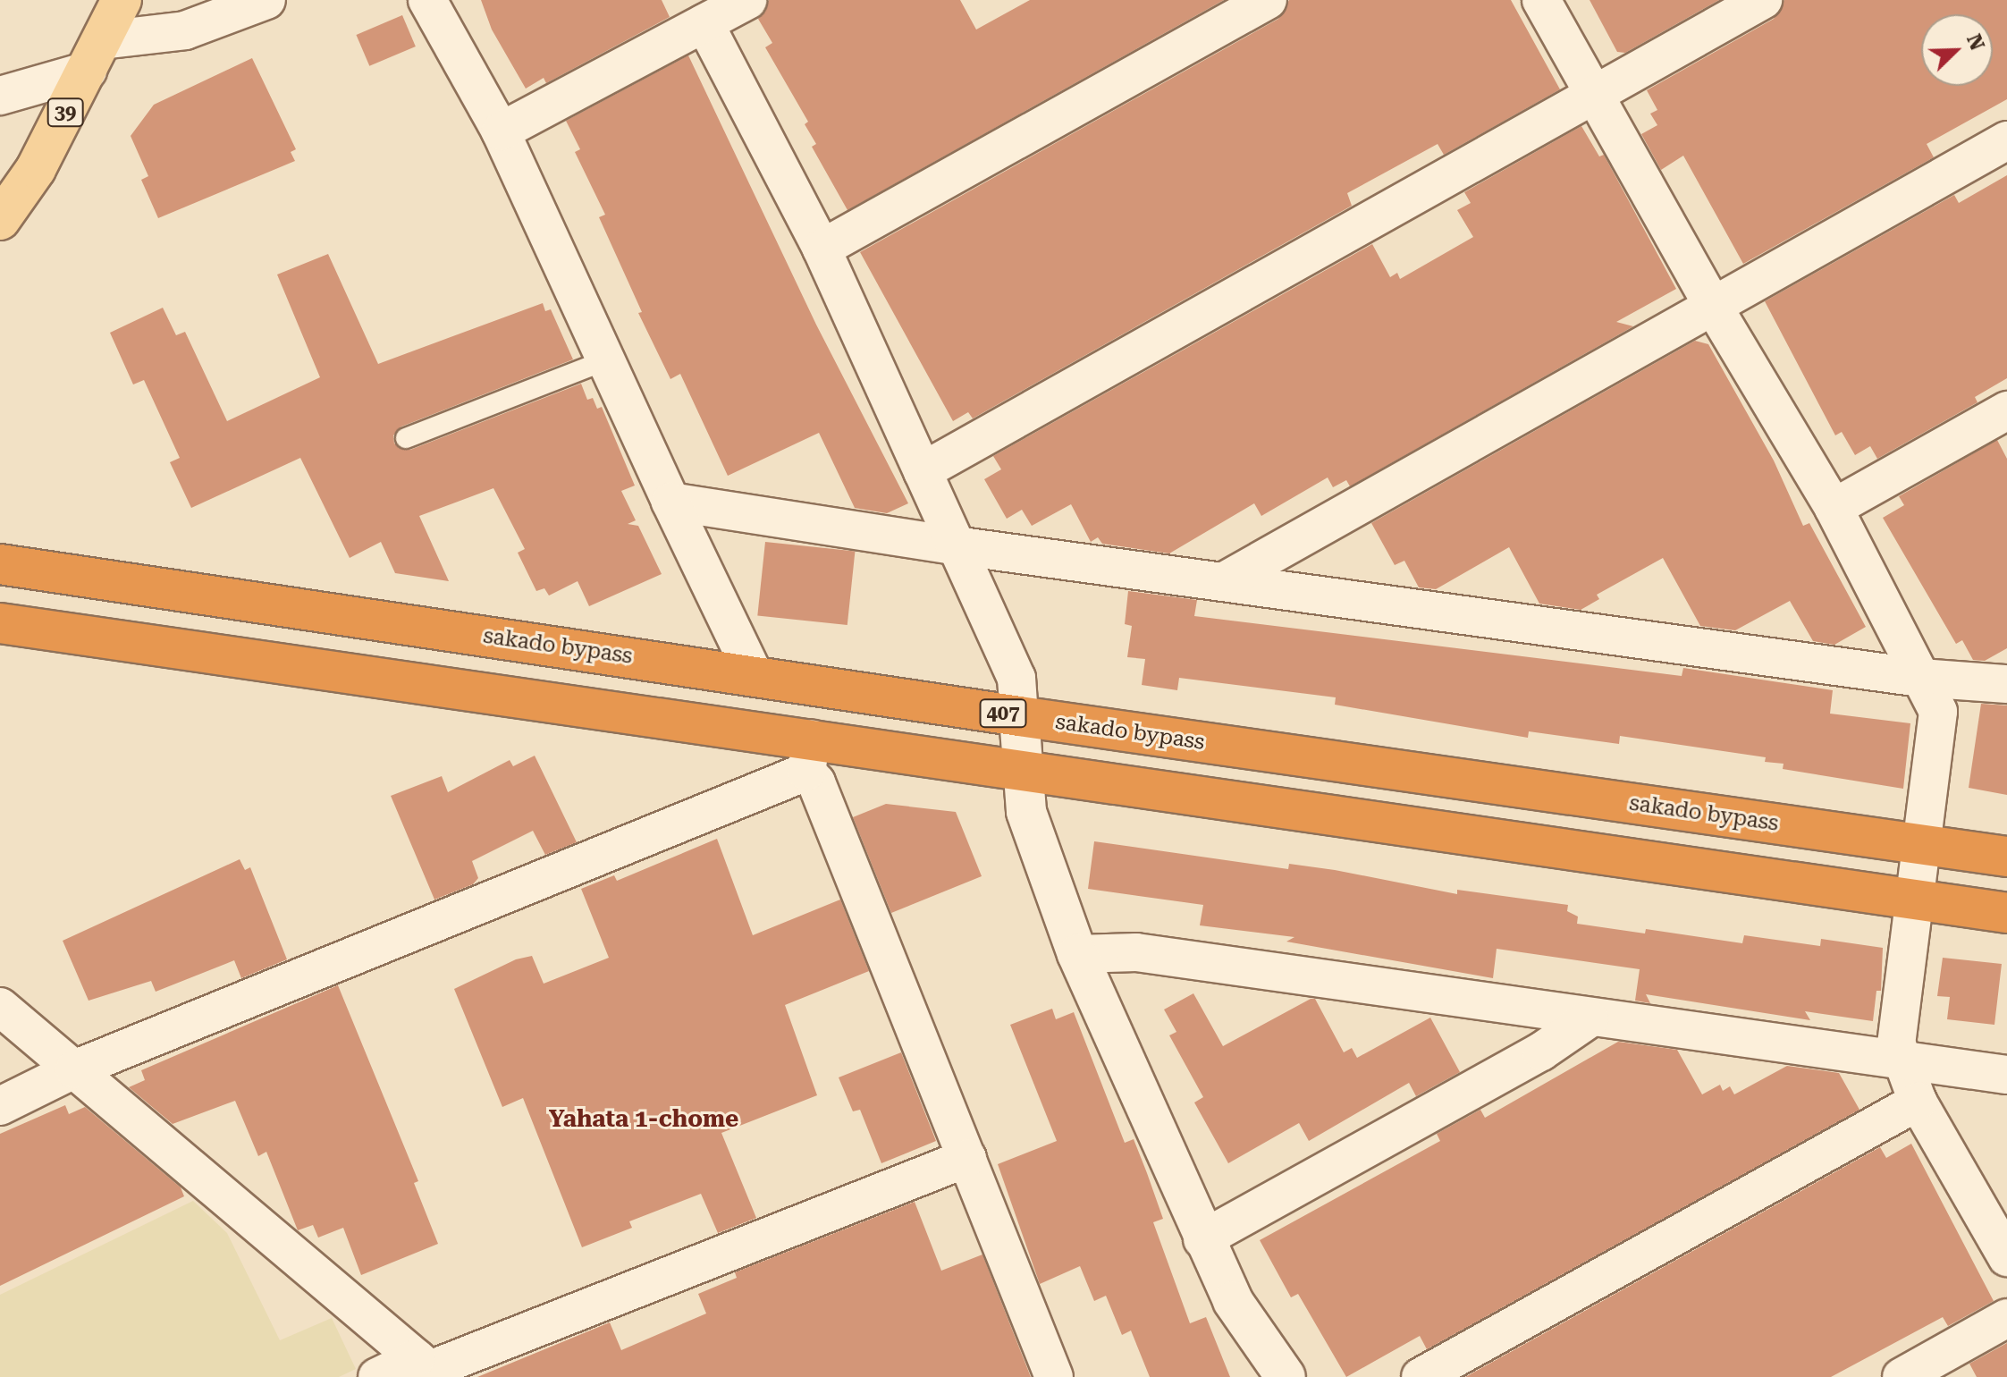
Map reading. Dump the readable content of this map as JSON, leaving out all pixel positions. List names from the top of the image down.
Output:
{
  "streets": {
    "highway": ["sakado bypass", "407"],
    "main road": ["39"]
  },
  "districts": ["Yahata 1-chome"],
  "north": "top right"
}
